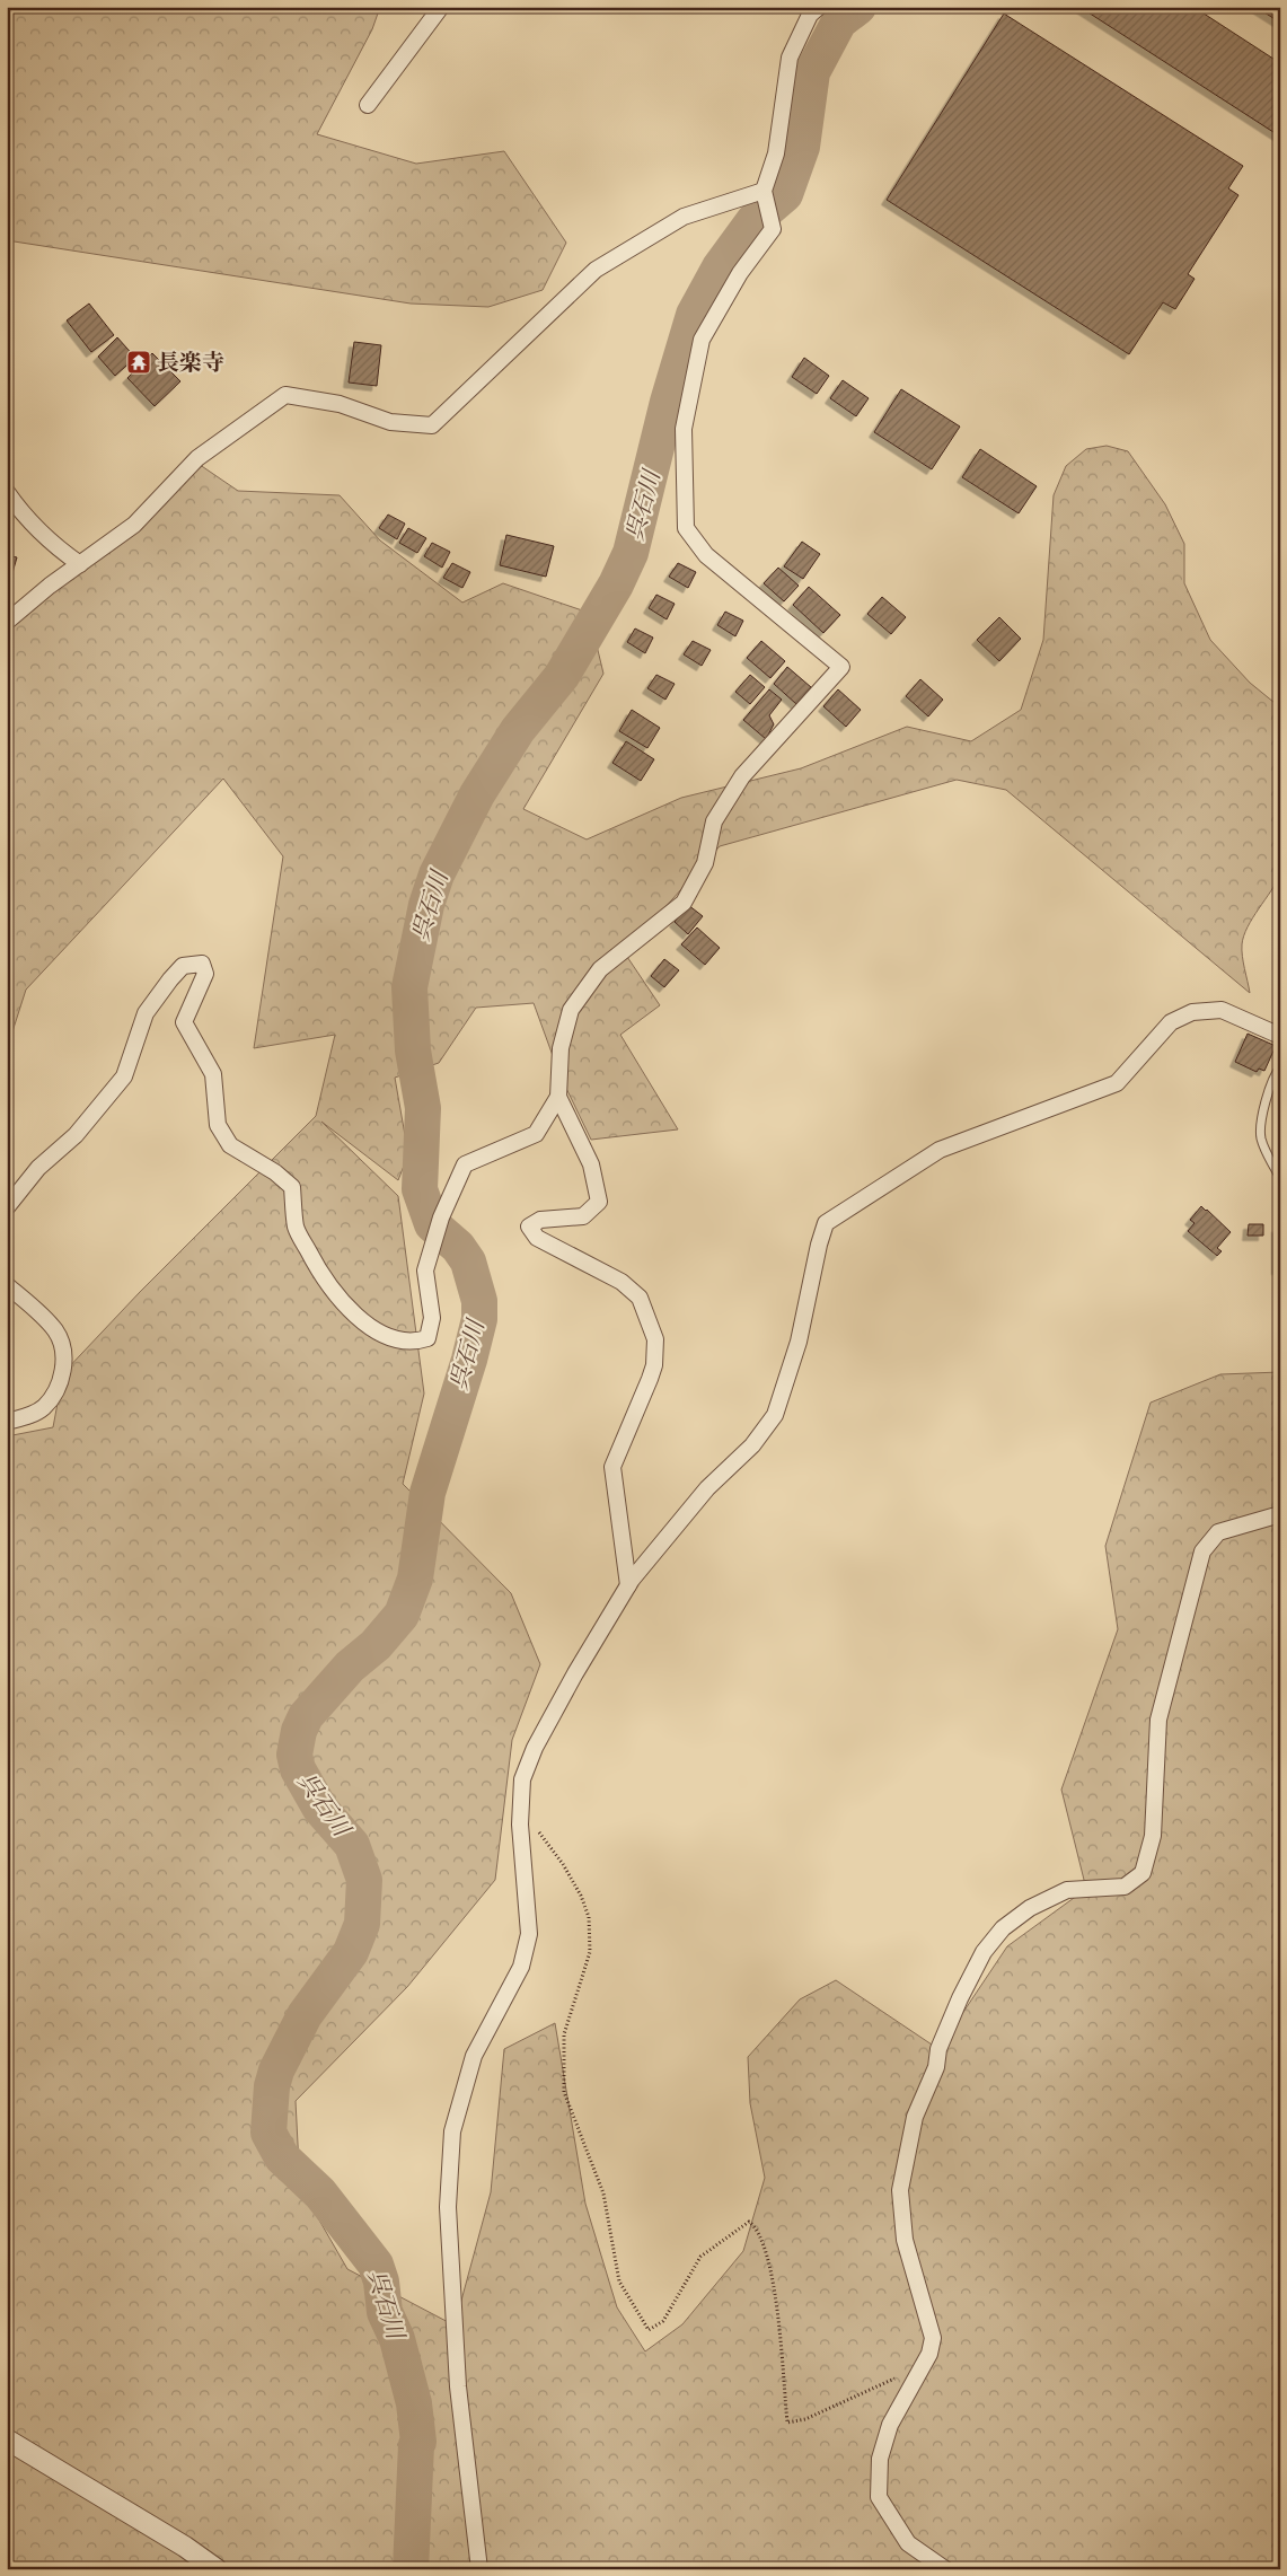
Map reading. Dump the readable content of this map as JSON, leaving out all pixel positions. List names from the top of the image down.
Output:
{
  "water": ["呉石川"],
  "places": {
    "temple": ["長楽寺"]
  }
}
